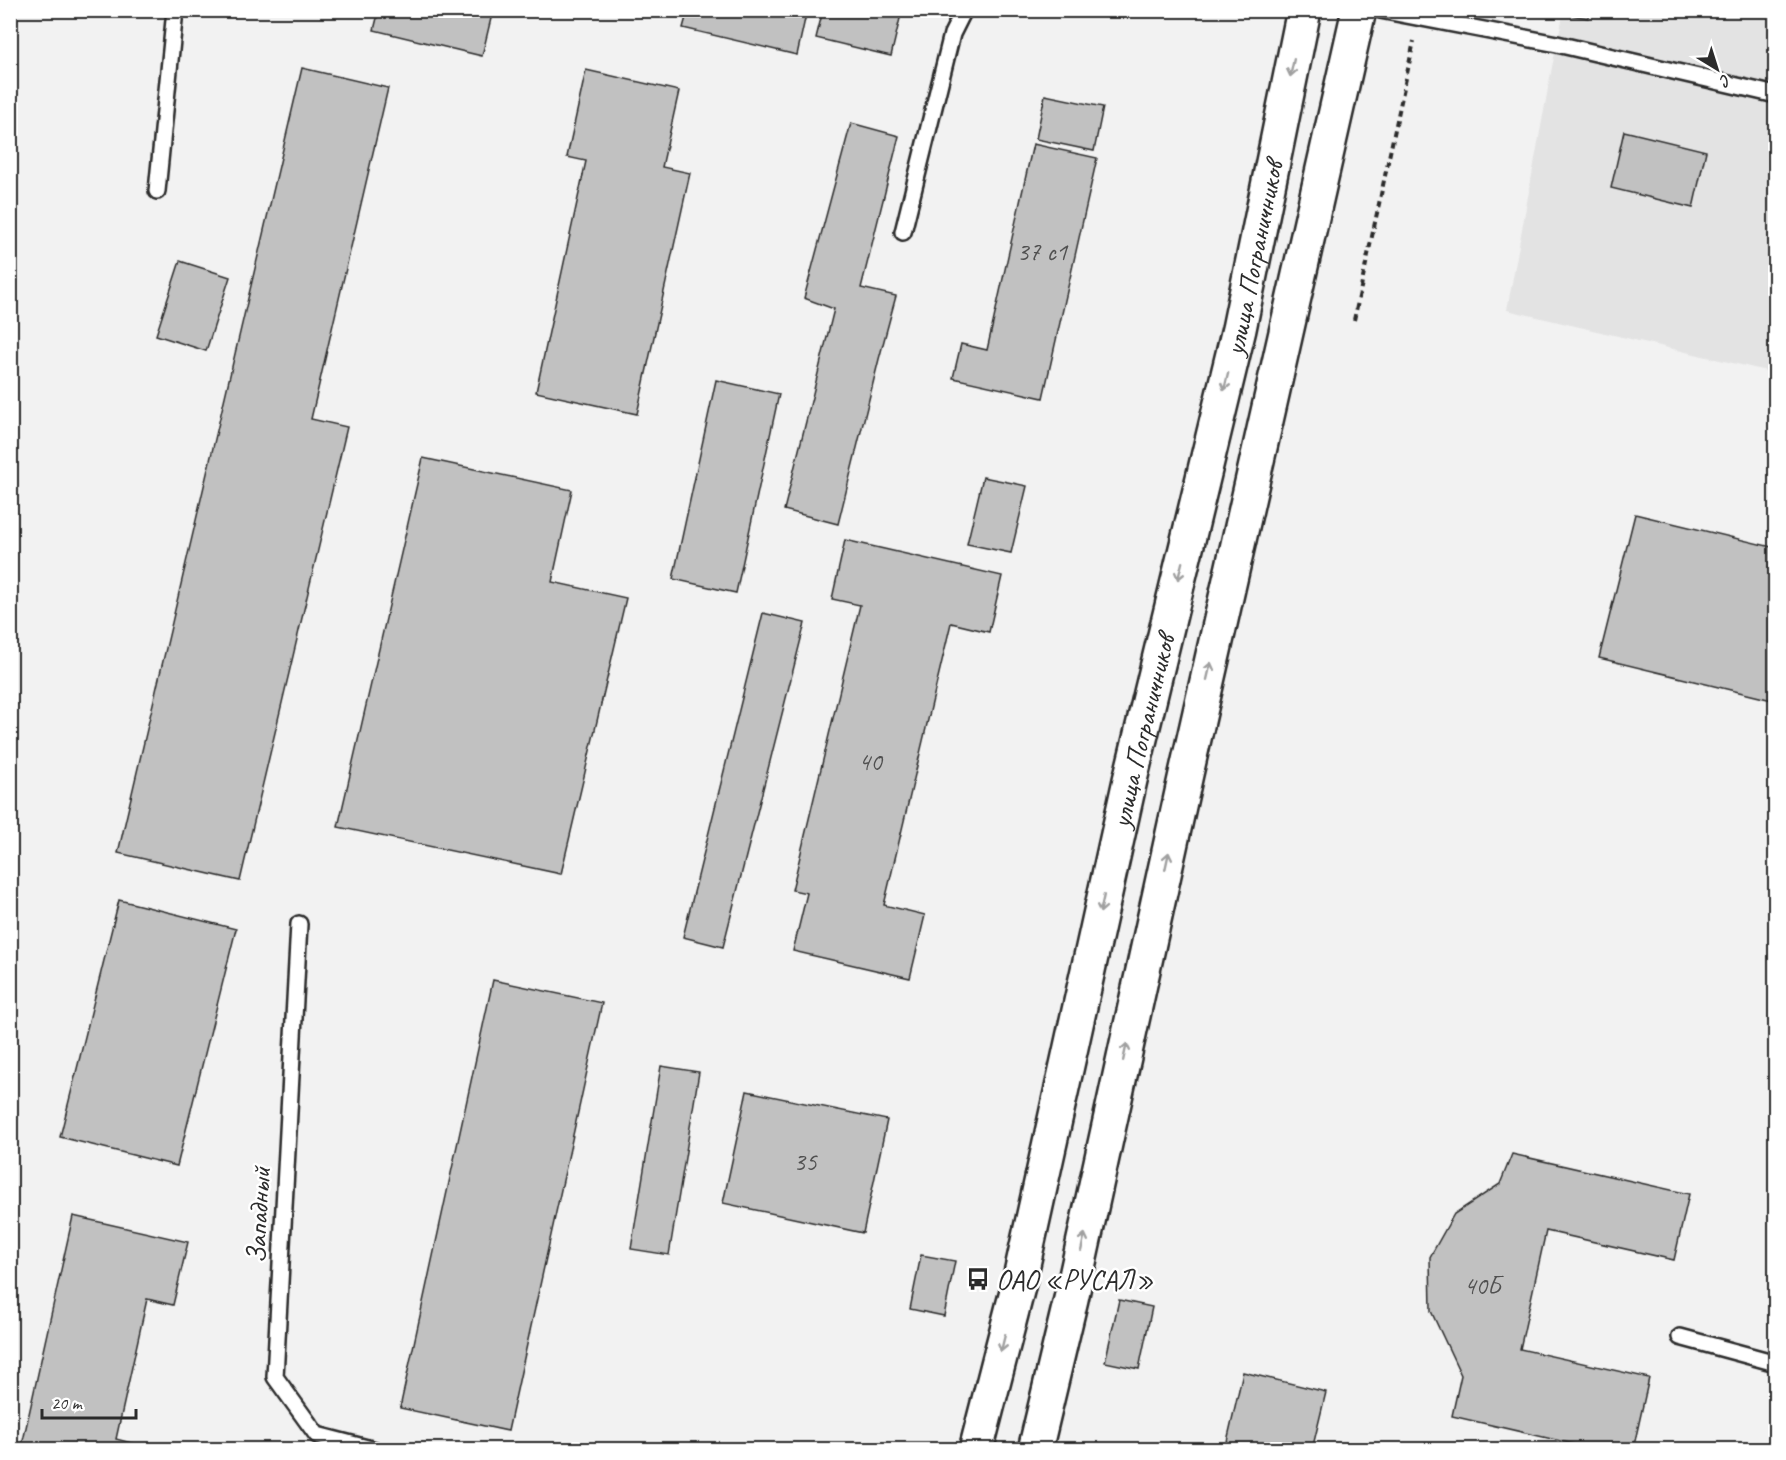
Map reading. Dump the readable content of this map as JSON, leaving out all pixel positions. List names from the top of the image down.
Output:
{
  "streets": {
    "main road": ["улица Пограничников"],
    "lane": ["Западный"]
  },
  "places": {
    "bus stop": ["ОАО «РУСАЛ»"]
  },
  "house_numbers": [
    "37 с1",
    "40",
    "35",
    "40Б"
  ],
  "scale_bar": "20 m",
  "north": "bottom right"
}
